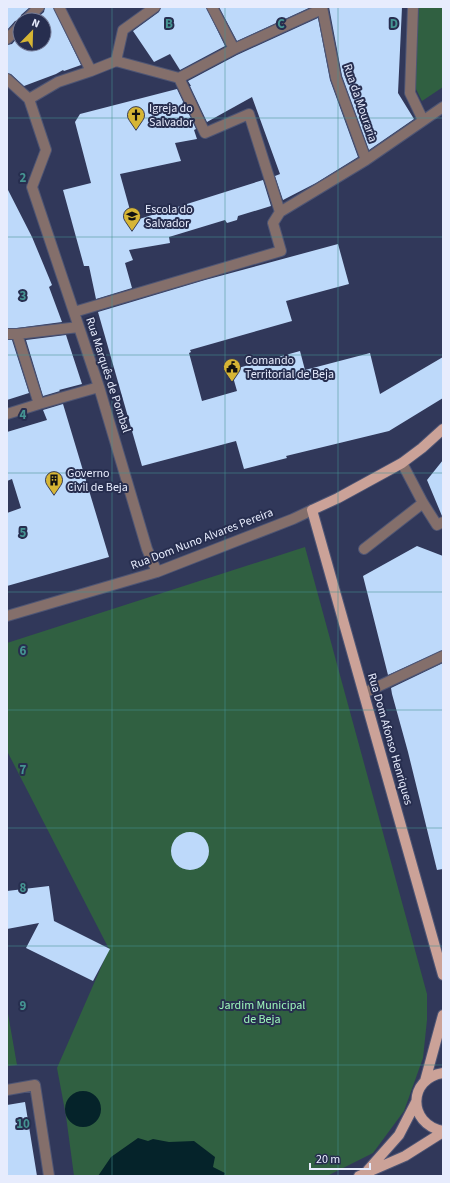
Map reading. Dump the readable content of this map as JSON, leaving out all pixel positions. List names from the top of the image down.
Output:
{
  "streets": {
    "main road": ["Rua Dom Afonso Henriques"],
    "street": ["Rua da Mouraria", "Rua Marquês de Pombal", "Rua Dom Nuno Alvares Pereira"]
  },
  "crossings": [
    ["Rua Marquês de Pombal", "Rua Dom Nuno Alvares Pereira"],
    ["Rua Dom Nuno Alvares Pereira", "Rua Dom Afonso Henriques"]
  ],
  "parks": ["Jardim Municipal de Beja"],
  "places": {
    "church": ["Igreja do Salvador"],
    "school or university": ["Escola do Salvador"],
    "public building": ["Comando Territorial de Beja"],
    "building": ["Governo Civil de Beja"]
  },
  "scale_bar": "20 m",
  "north": "top right",
  "grid": {
    "columns": ["B", "C", "D"],
    "rows": [
      "2",
      "3",
      "4",
      "5",
      "6",
      "7",
      "8",
      "9",
      "10"
    ]
  }
}
